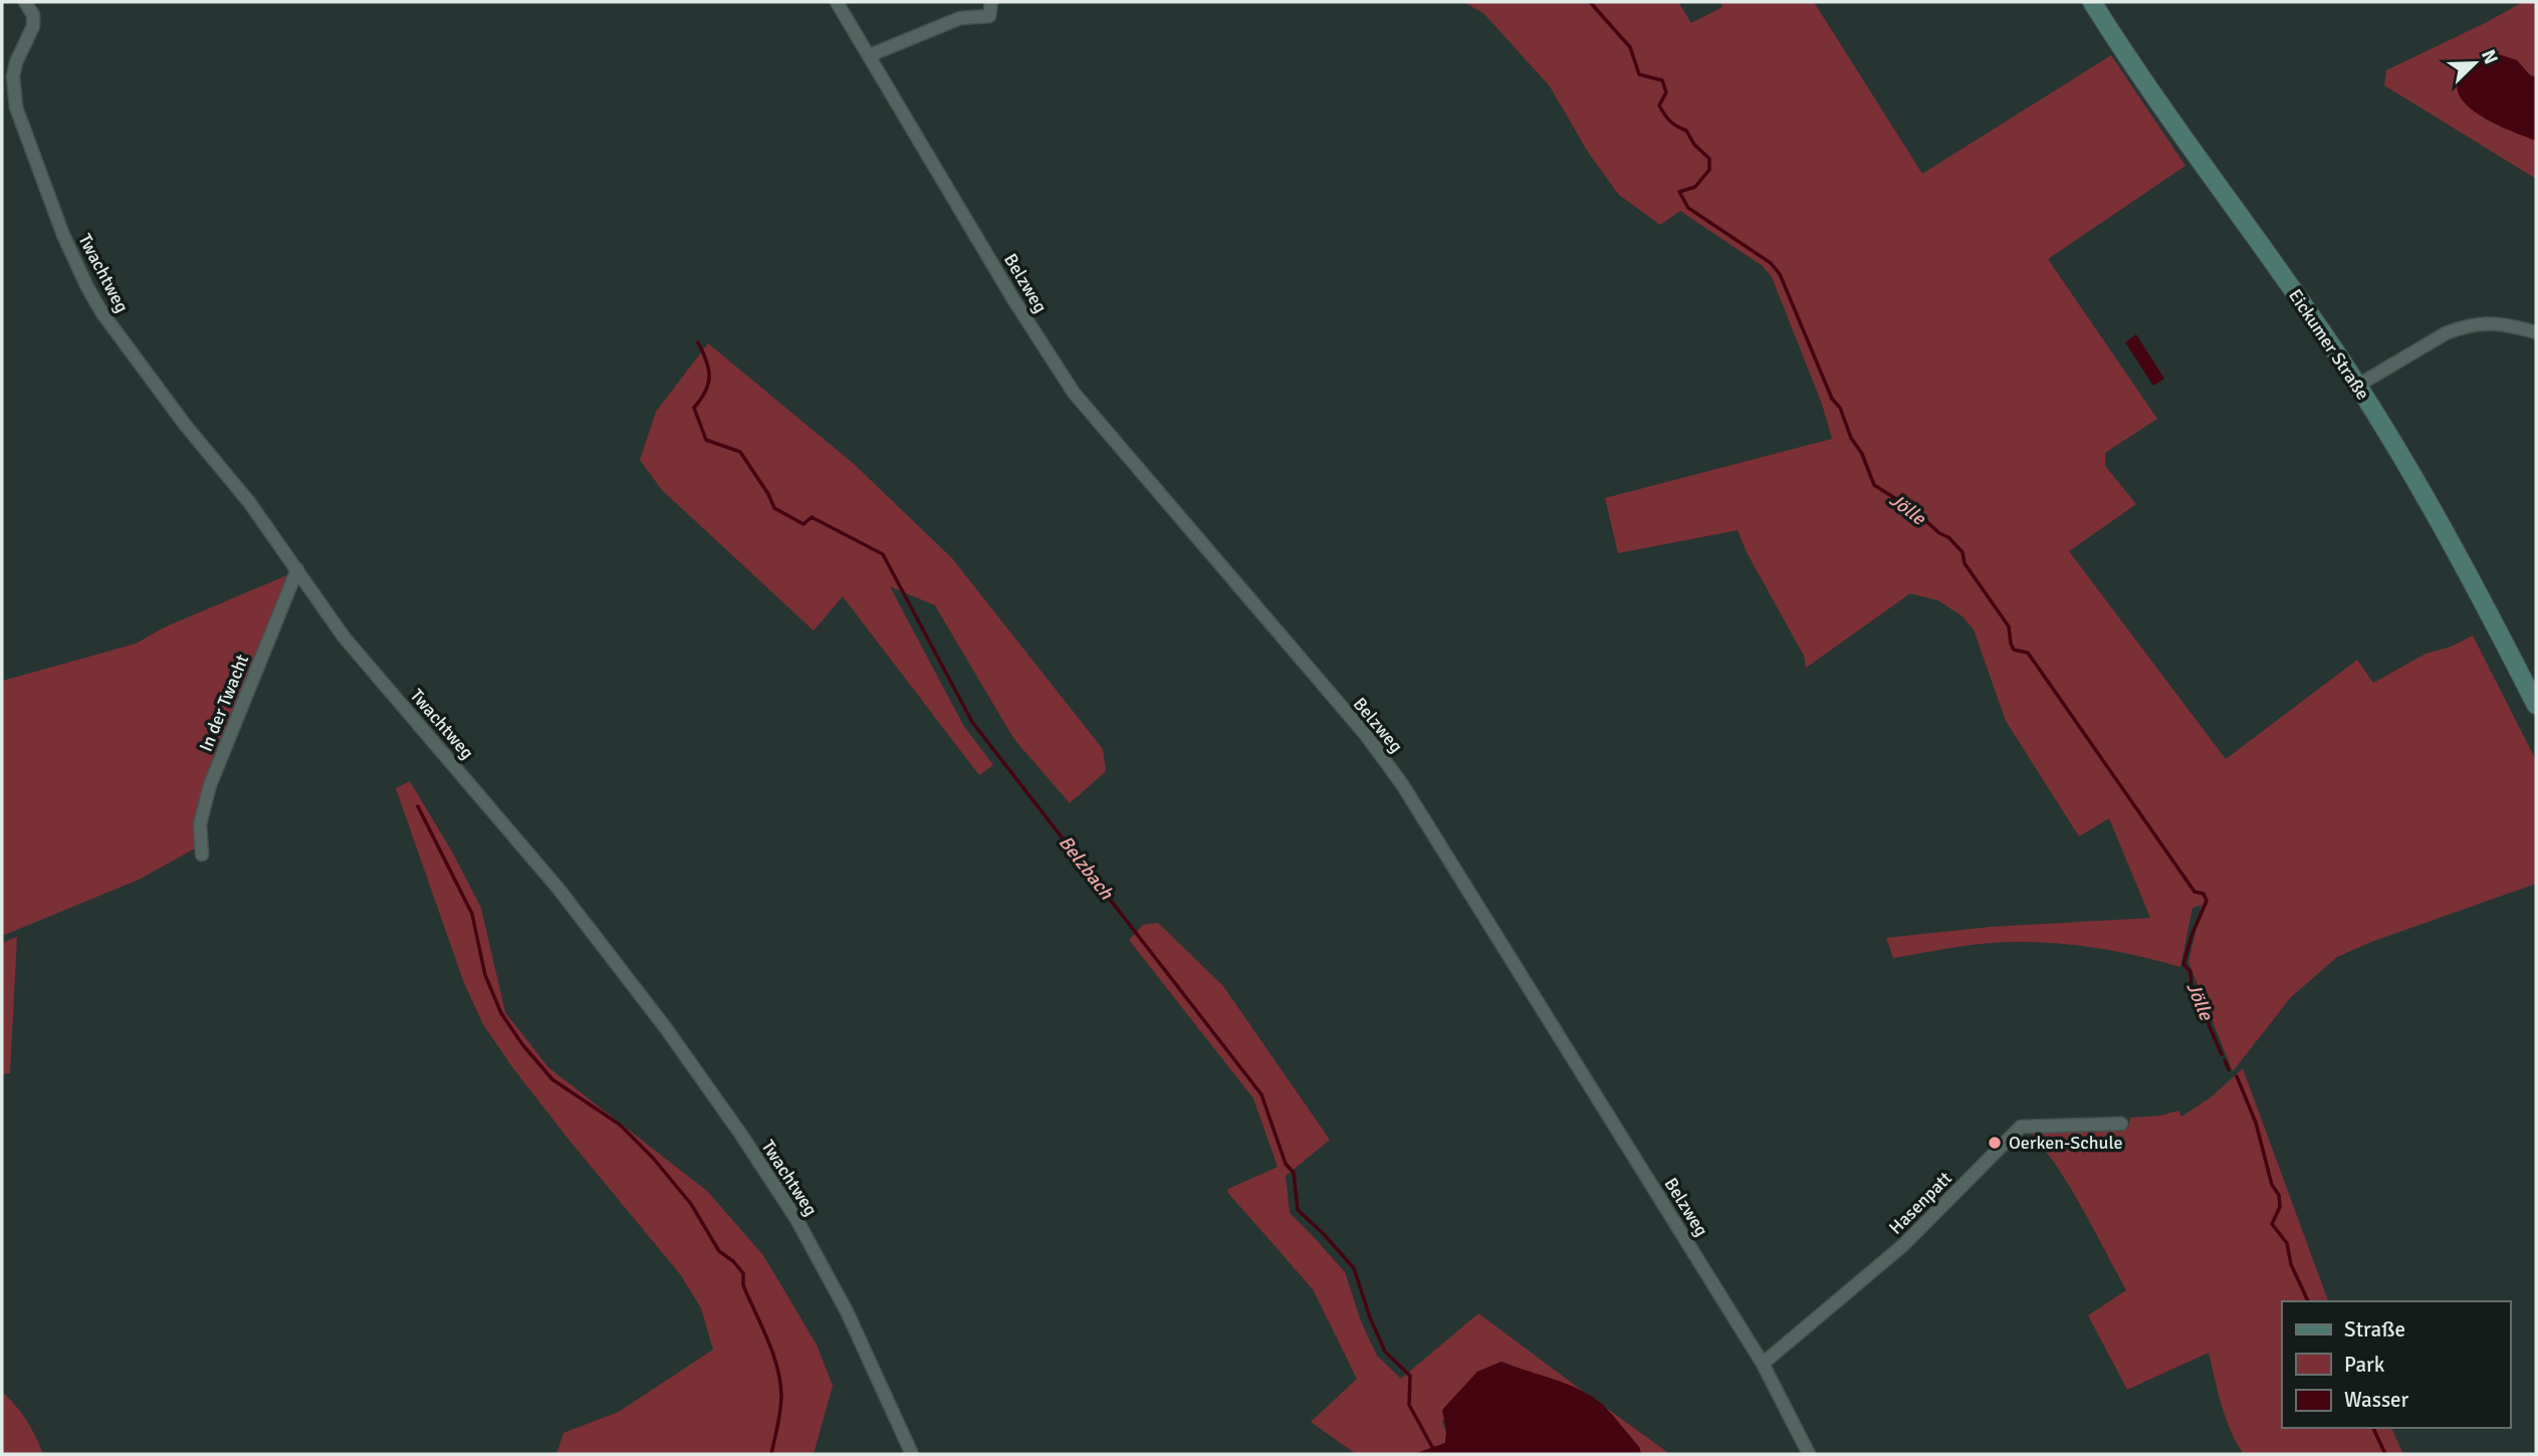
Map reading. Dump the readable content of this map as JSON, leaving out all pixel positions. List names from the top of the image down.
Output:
{
  "streets": {
    "main road": ["Eickumer Straße"],
    "street": [
      "Twachtweg",
      "Belzweg",
      "In der Twacht",
      "Hasenpatt"
    ]
  },
  "crossings": [
    ["Twachtweg", "In der Twacht"],
    ["Belzweg", "Hasenpatt"]
  ],
  "water": ["Jölle", "Belzbach"],
  "places": ["Oerken-Schule"],
  "legend": ["Straße", "Park", "Wasser"],
  "north": "top right"
}
